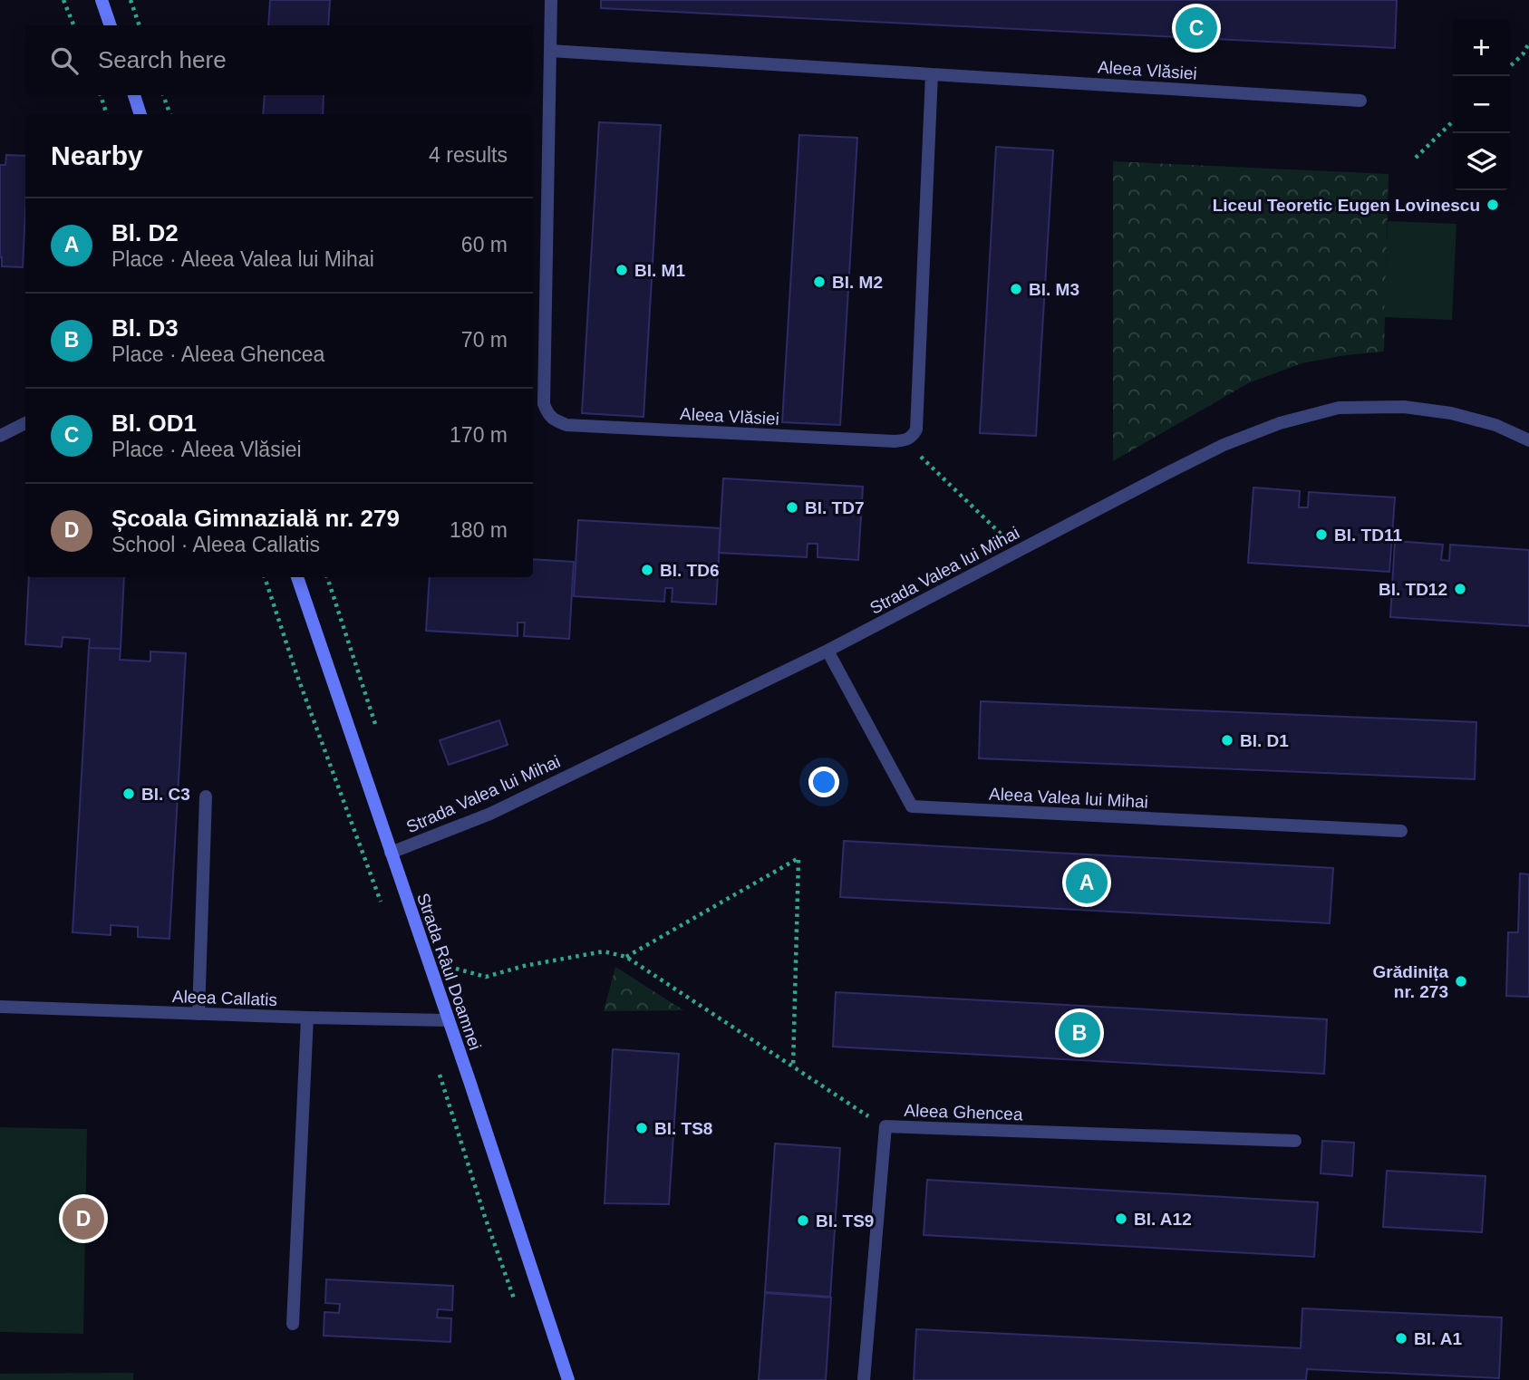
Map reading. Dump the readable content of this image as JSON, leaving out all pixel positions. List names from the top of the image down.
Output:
{
  "streets": {
    "main road": ["Strada Râul Doamnei"],
    "street": [
      "Aleea Vlăsiei",
      "Strada Valea lui Mihai",
      "Aleea Valea lui Mihai",
      "Aleea Callatis",
      "Aleea Ghencea"
    ]
  },
  "crossings": [
    ["Strada Valea lui Mihai", "Aleea Valea lui Mihai"],
    ["Strada Valea lui Mihai", "Strada Râul Doamnei"],
    ["Strada Râul Doamnei", "Aleea Callatis"]
  ],
  "places": [
    "Liceul Teoretic Eugen Lovinescu",
    "Bl. M1",
    "Bl. M2",
    "Bl. M3",
    "Bl. TD7",
    "Bl. TD11",
    "Bl. TD6",
    "Bl. TD12",
    "Bl. D1",
    "Bl. C3",
    "Grădinița nr. 273",
    "Bl. TS8",
    "Bl. A12",
    "Bl. TS9",
    "Bl. A1"
  ],
  "page": {
    "pins": [
      "C",
      "A",
      "B",
      "D"
    ],
    "map_buttons": ["+", "−"],
    "search": "Search here",
    "heading": ["Nearby", "4 results"],
    "list": [
      {
        "mark": "A",
        "name": "Bl. D2",
        "note": "Place · Aleea Valea lui Mihai",
        "value": "60 m"
      },
      {
        "mark": "B",
        "name": "Bl. D3",
        "note": "Place · Aleea Ghencea",
        "value": "70 m"
      },
      {
        "mark": "C",
        "name": "Bl. OD1",
        "note": "Place · Aleea Vlăsiei",
        "value": "170 m"
      },
      {
        "mark": "D",
        "name": "Școala Gimnazială nr. 279",
        "note": "School · Aleea Callatis",
        "value": "180 m"
      }
    ]
  }
}
